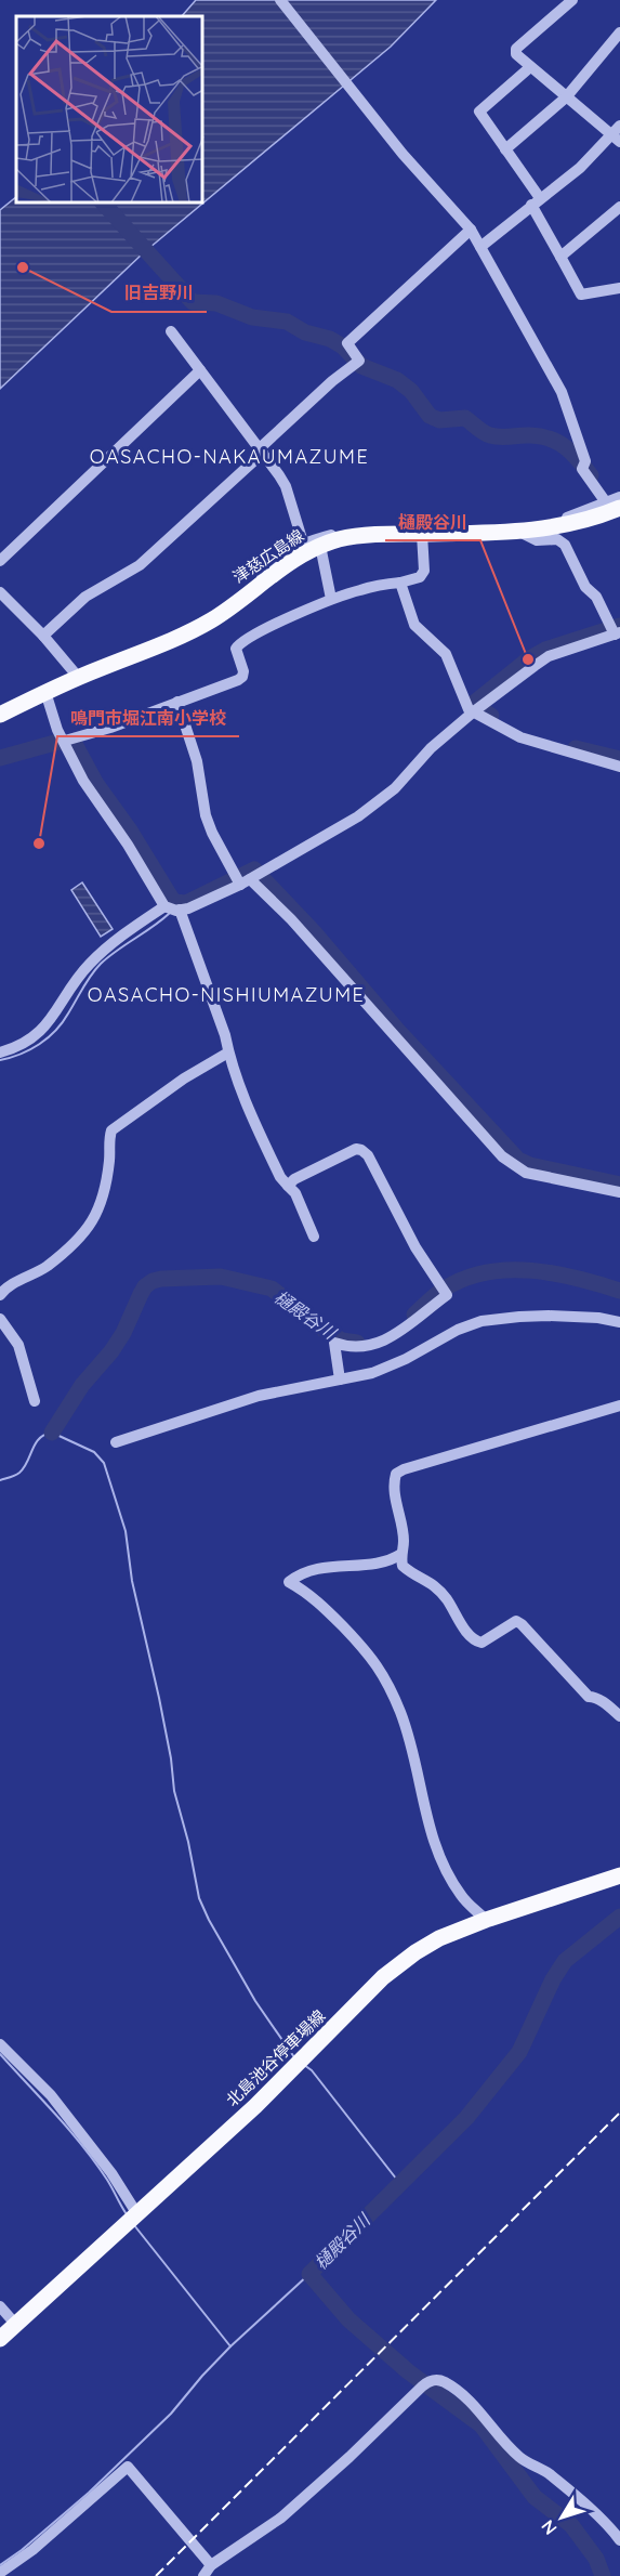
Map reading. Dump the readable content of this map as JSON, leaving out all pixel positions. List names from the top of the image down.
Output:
{
  "streets": {
    "main road": ["津慈広島線", "北島池谷停車場線"]
  },
  "districts": ["OASACHO-NAKAUMAZUME", "OASACHO-NISHIUMAZUME"],
  "water": ["樋殿谷川"],
  "places": ["旧吉野川", "樋殿谷川", "鳴門市堀江南小学校"],
  "north": "bottom left"
}
